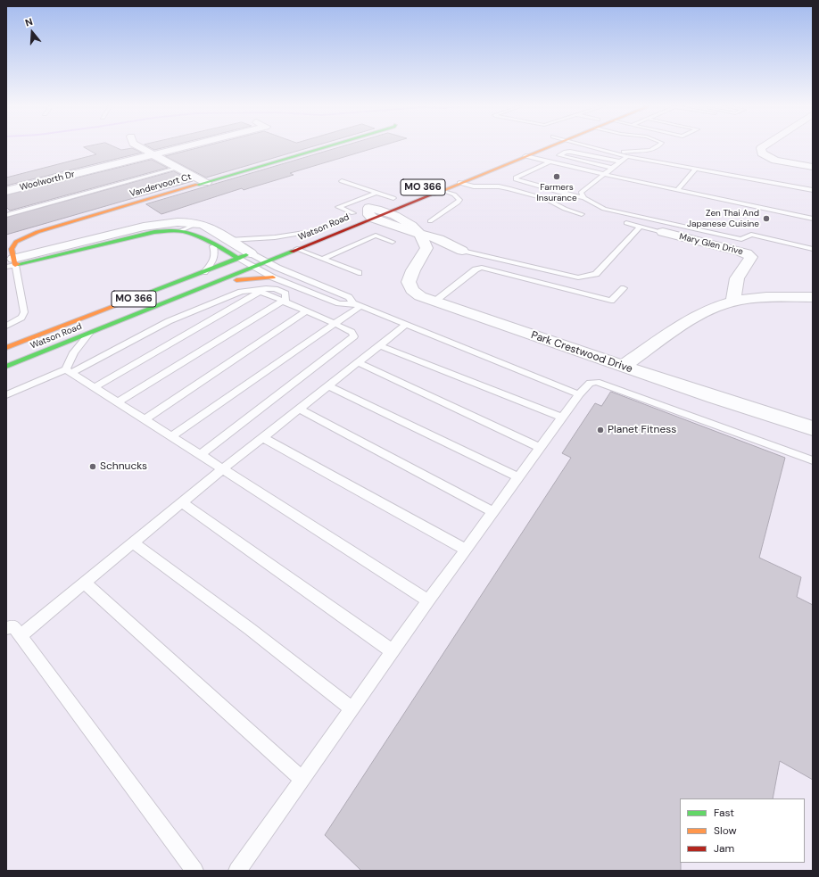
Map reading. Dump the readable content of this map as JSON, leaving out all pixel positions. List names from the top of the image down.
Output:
{
  "streets": {
    "main road": ["Vandervoort Ct", "MO 366", "Watson Road"],
    "street": ["Woolworth Dr", "Mary Glen Drive", "Park Crestwood Drive"]
  },
  "places": [
    "Farmers Insurance",
    "Zen Thai And Japanese Cuisine",
    "Planet Fitness",
    "Schnucks"
  ],
  "legend": ["Fast", "Slow", "Jam"],
  "north": "top"
}
